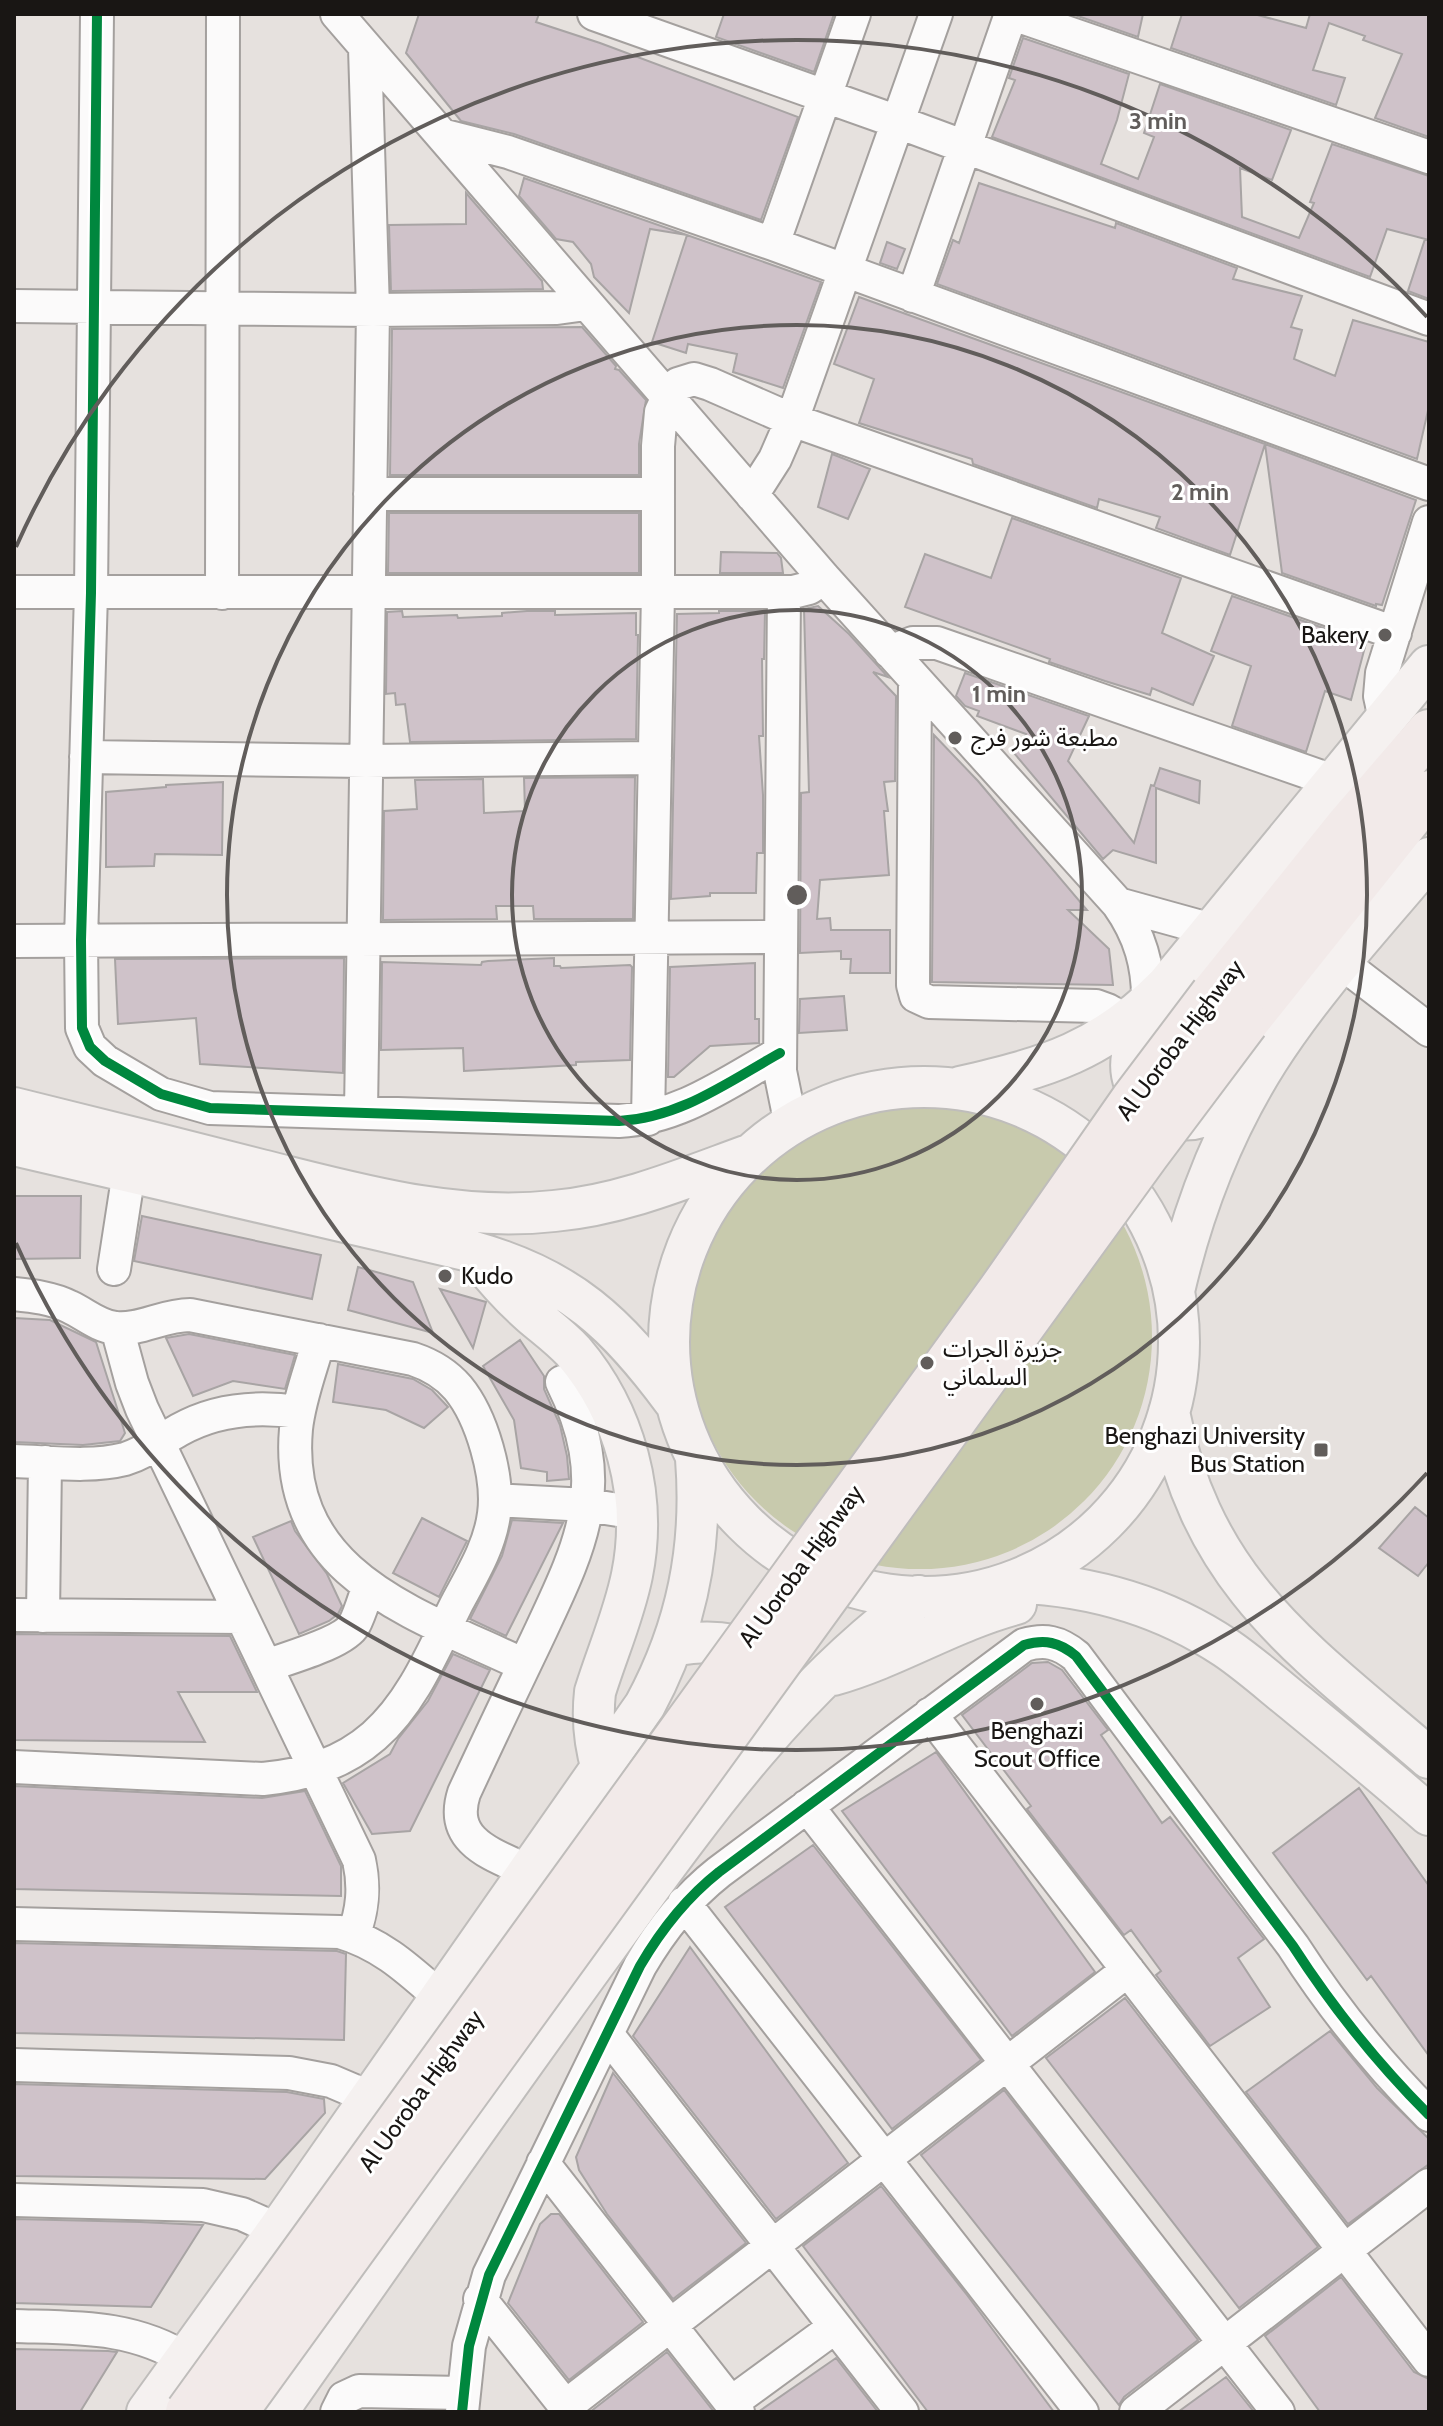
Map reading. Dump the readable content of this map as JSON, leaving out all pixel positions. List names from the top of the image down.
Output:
{
  "streets": {
    "highway": ["Al Uoroba Highway"]
  },
  "places": {
    "other": [
      "Bakery",
      "مطبعة شور فرج",
      "Kudo",
      "جزيرة الجرات السلماني",
      "Benghazi Scout Office"
    ],
    "transit": ["Benghazi University Bus Station"]
  },
  "rings": ["3 min", "2 min", "1 min"]
}
